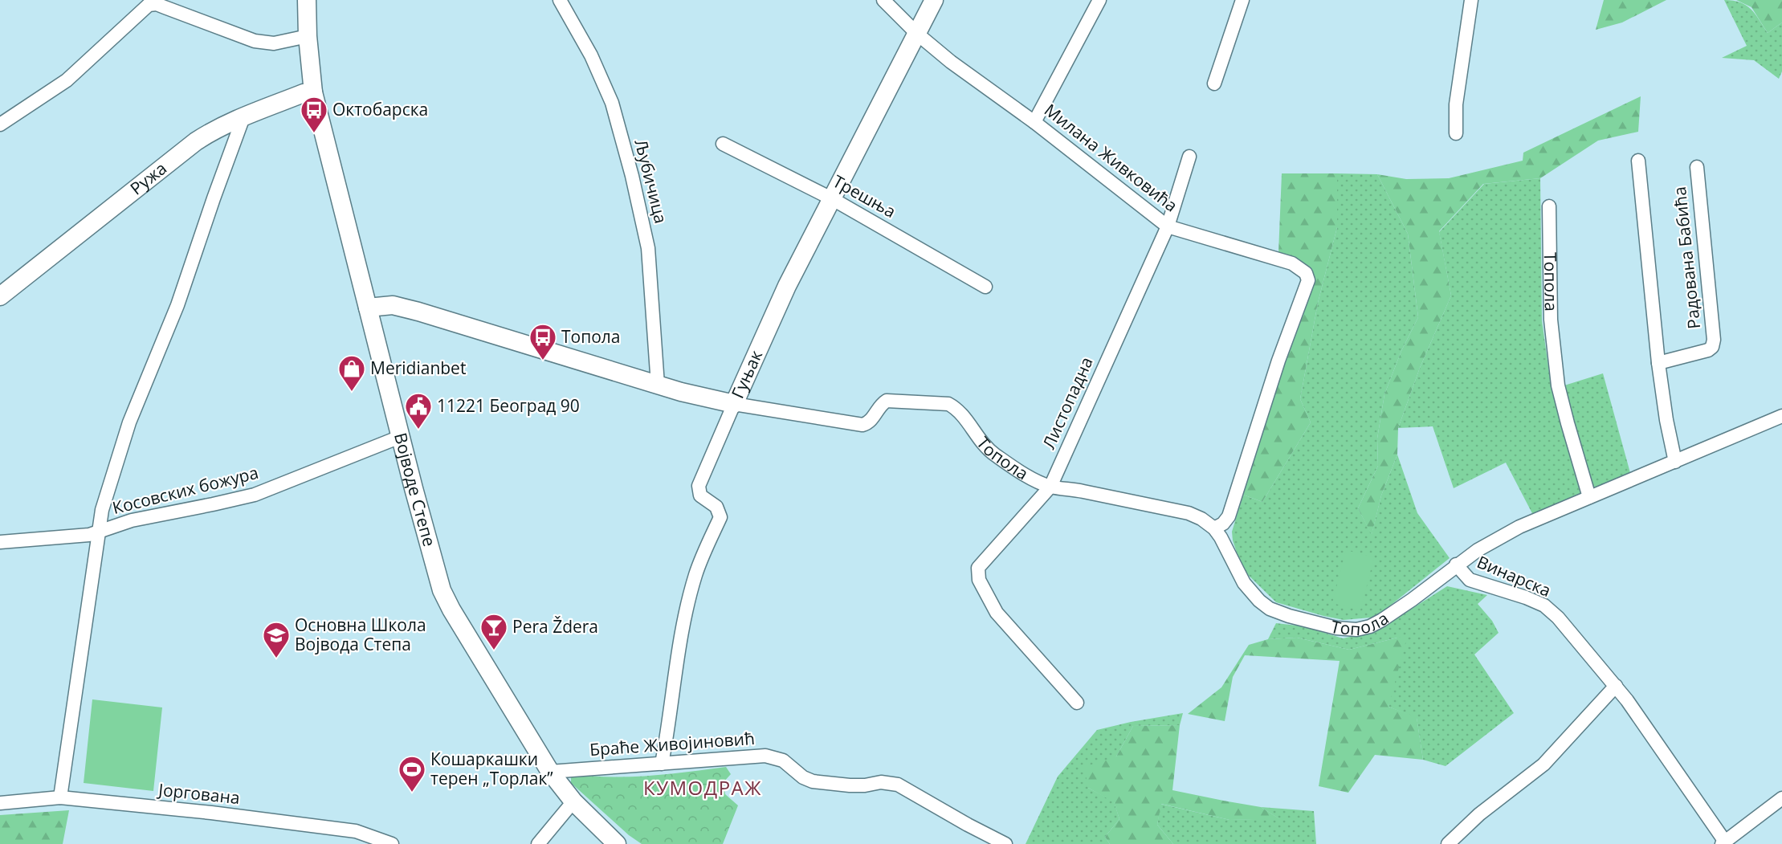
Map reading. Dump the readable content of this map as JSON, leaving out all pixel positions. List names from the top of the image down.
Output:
{
  "streets": {
    "street": [
      "Милана Живковића",
      "Ружа",
      "Љубичица",
      "Трешња",
      "Радована Бабића",
      "Топола",
      "Гуњак",
      "Листопадна",
      "Војводе Степе",
      "Косовских божура",
      "Винарска",
      "Браће Живојиновић",
      "Јоргована"
    ]
  },
  "crossings": [
    ["Милана Живковића", "Топола"],
    ["Милана Живковића", "Гуњак"],
    ["Милана Живковића", "Листопадна"],
    ["Ружа", "Војводе Степе"],
    ["Љубичица", "Топола"],
    ["Трешња", "Гуњак"],
    ["Топола", "Гуњак"],
    ["Топола", "Листопадна"],
    ["Топола", "Војводе Степе"],
    ["Топола", "Винарска"],
    ["Гуњак", "Браће Живојиновић"],
    ["Војводе Степе", "Косовских божура"],
    ["Војводе Степе", "Браће Живојиновић"]
  ],
  "districts": ["КУМОДРАЖ"],
  "places": {
    "bus stop": ["Октобарска", "Топола"],
    "shop": ["Meridianbet"],
    "public building": ["11221 Београд 90"],
    "bar": ["Pera Ždera"],
    "school or university": ["Основна Школа Војвода Степа"],
    "sports": ["Кошаркашки терен „Торлак”"]
  }
}
